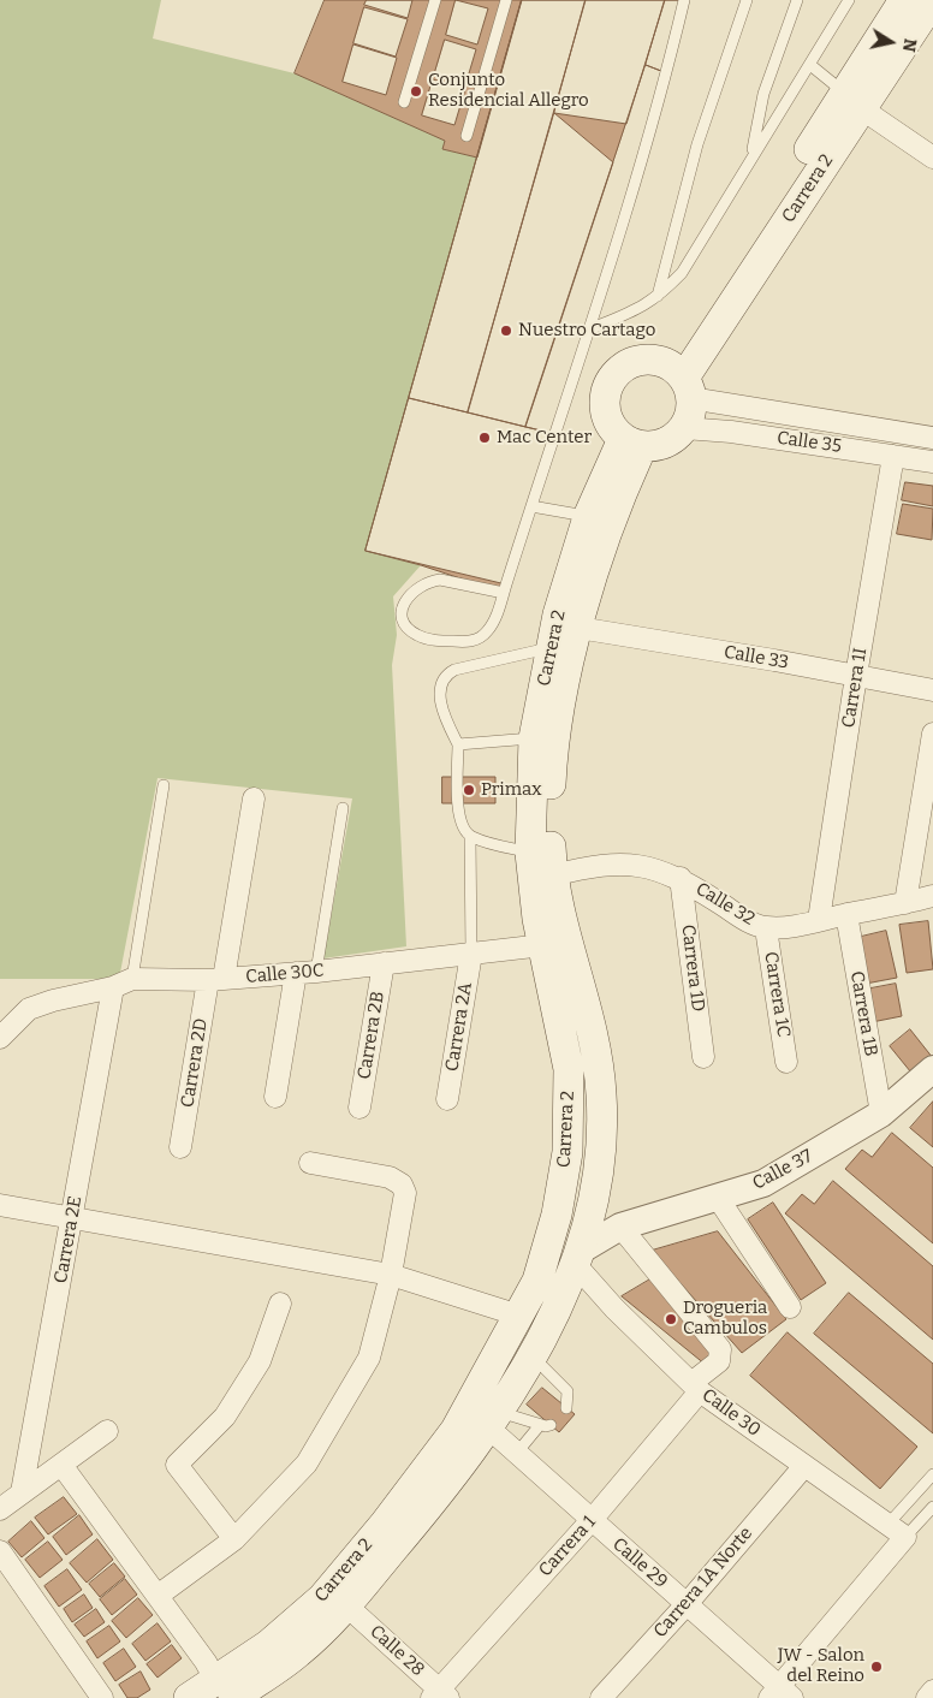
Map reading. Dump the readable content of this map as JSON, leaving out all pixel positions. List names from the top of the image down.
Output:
{
  "streets": {
    "main road": ["Carrera 2"],
    "street": [
      "Calle 35",
      "Calle 33",
      "Carrera 1I",
      "Calle 32",
      "Carrera 1D",
      "Calle 30C",
      "Carrera 1C",
      "Carrera 1B",
      "Carrera 2A",
      "Carrera 2B",
      "Carrera 2D",
      "Calle 37",
      "Carrera 2E",
      "Calle 30",
      "Carrera 1",
      "Calle 29",
      "Carrera 1A Norte",
      "Calle 28"
    ]
  },
  "crossings": [
    ["Carrera 2", "Calle 35"],
    ["Carrera 2", "Calle 33"],
    ["Carrera 2", "Calle 32"],
    ["Carrera 2", "Calle 30C"],
    ["Carrera 2", "Calle 37"],
    ["Carrera 2", "Calle 30"],
    ["Carrera 2", "Calle 29"],
    ["Carrera 2", "Calle 28"],
    ["Calle 35", "Carrera 1I"],
    ["Calle 33", "Carrera 1I"],
    ["Carrera 1I", "Calle 32"],
    ["Calle 32", "Carrera 1D"],
    ["Calle 32", "Carrera 1C"],
    ["Calle 32", "Carrera 1B"],
    ["Calle 30C", "Carrera 2A"],
    ["Calle 30C", "Carrera 2B"],
    ["Calle 30C", "Carrera 2D"],
    ["Calle 30C", "Carrera 2E"],
    ["Carrera 1B", "Calle 37"],
    ["Calle 37", "Calle 30"],
    ["Calle 37", "Carrera 1"],
    ["Calle 30", "Carrera 1"],
    ["Calle 30", "Carrera 1A Norte"],
    ["Carrera 1", "Calle 29"],
    ["Carrera 1", "Calle 28"],
    ["Calle 29", "Carrera 1A Norte"]
  ],
  "places": [
    "Conjunto Residencial Allegro",
    "Nuestro Cartago",
    "Mac Center",
    "Primax",
    "Drogueria Cambulos",
    "JW - Salon del Reino"
  ],
  "north": "right"
}
